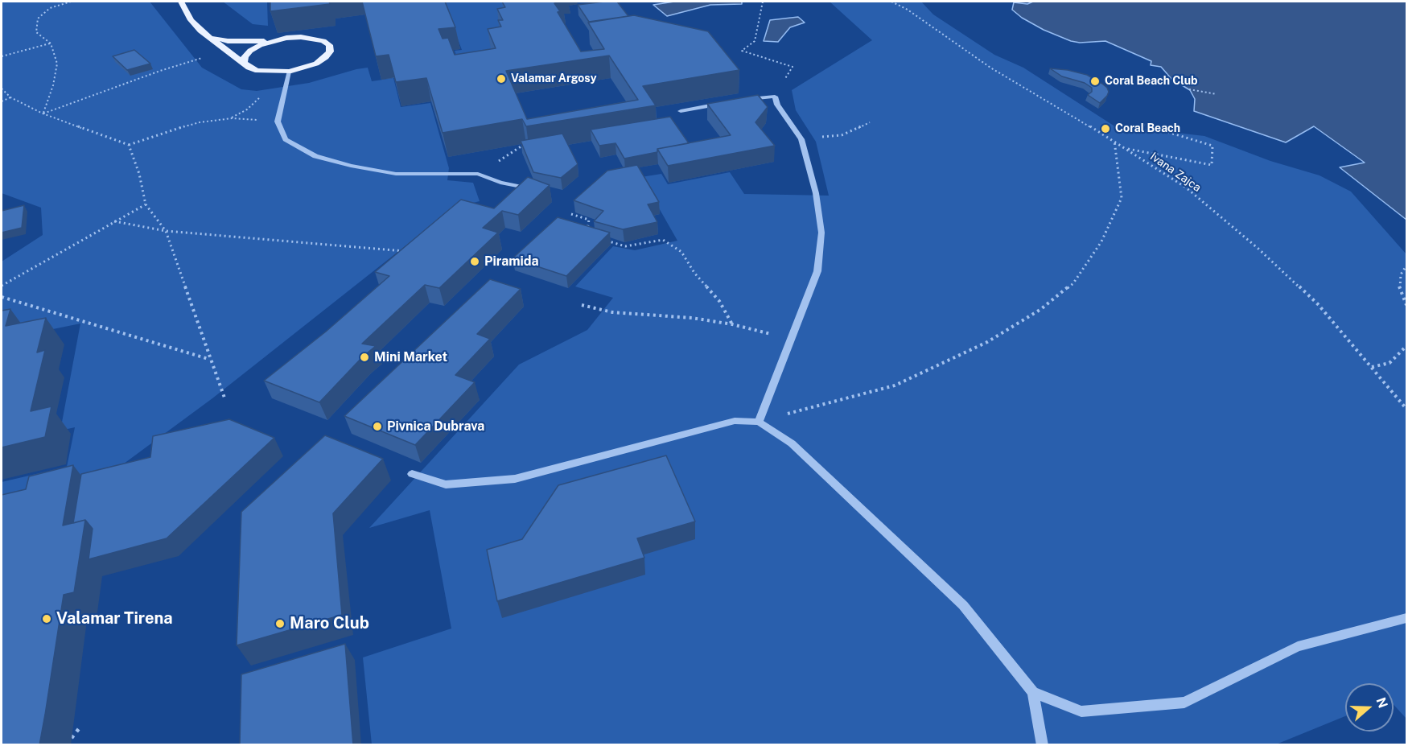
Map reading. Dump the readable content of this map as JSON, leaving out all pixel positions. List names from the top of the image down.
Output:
{
  "streets": {
    "path": ["Ivana Zajca"]
  },
  "places": [
    "Valamar Argosy",
    "Coral Beach Club",
    "Coral Beach",
    "Piramida",
    "Mini Market",
    "Pivnica Dubrava",
    "Valamar Tirena",
    "Maro Club"
  ],
  "north": "right"
}
